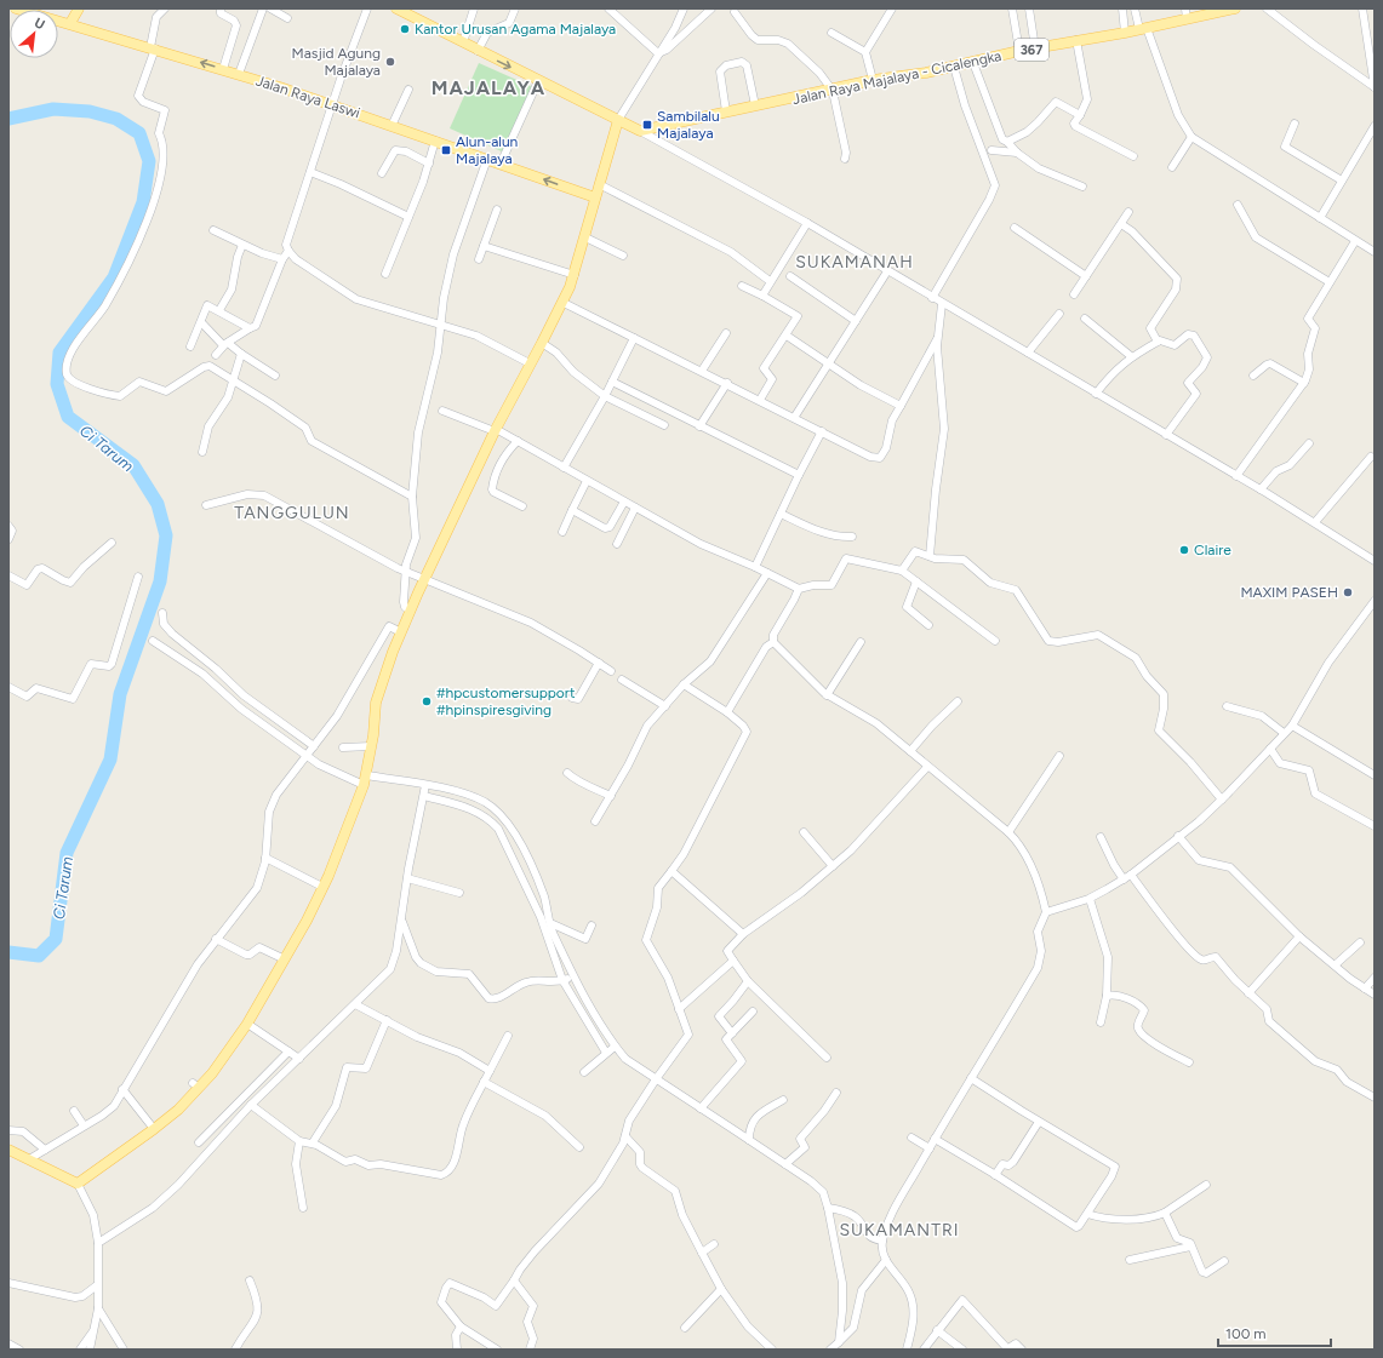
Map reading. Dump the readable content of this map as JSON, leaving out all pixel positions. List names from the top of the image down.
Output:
{
  "streets": {
    "main road": ["367", "Jalan Raya Majalaya - Cicalengka", "Jalan Raya Laswi"]
  },
  "districts": [
    "MAJALAYA",
    "SUKAMANAH",
    "TANGGULUN",
    "SUKAMANTRI"
  ],
  "water": ["Ci Tarum"],
  "places": {
    "other": [
      "Kantor Urusan Agama Majalaya",
      "Masjid Agung Majalaya",
      "Claire",
      "MAXIM PASEH",
      "#hpcustomersupport #hpinspiresgiving"
    ],
    "transit": ["Sambilalu Majalaya", "Alun-alun Majalaya"]
  },
  "scale_bar": "100 m",
  "north": "top right"
}
